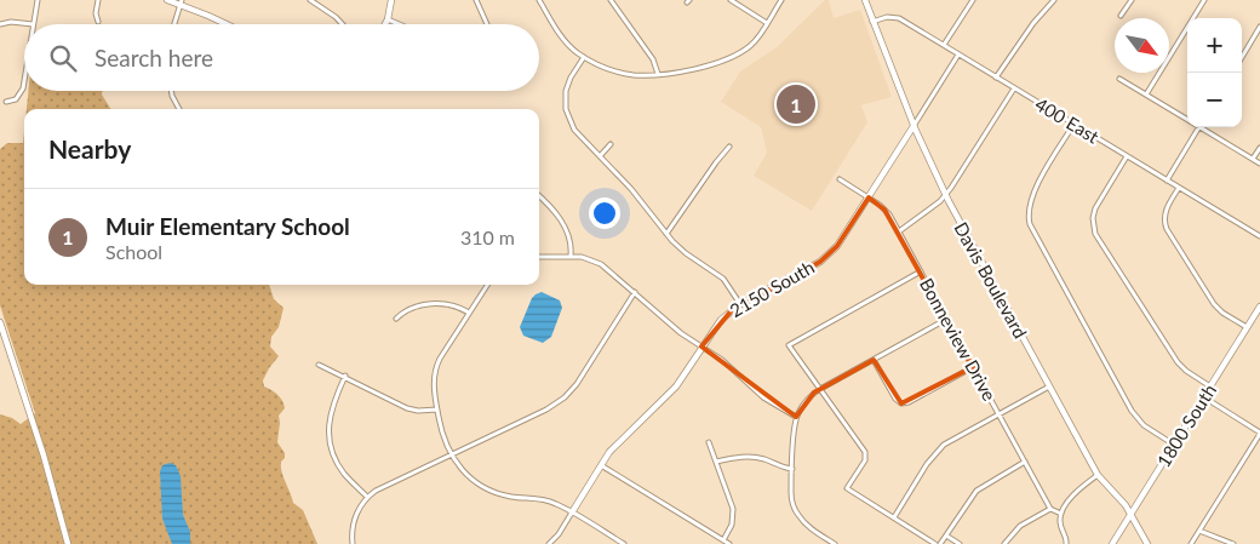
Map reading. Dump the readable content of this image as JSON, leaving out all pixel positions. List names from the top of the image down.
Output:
{
  "streets": {
    "street": [
      "400 East",
      "Davis Boulevard",
      "2150 South",
      "Bonneview Drive",
      "1800 South"
    ]
  },
  "crossings": [
    ["400 East", "Davis Boulevard"],
    ["400 East", "2150 South"],
    ["Davis Boulevard", "2150 South"],
    ["Davis Boulevard", "1800 South"],
    ["2150 South", "Bonneview Drive"]
  ],
  "north": "bottom right",
  "page": {
    "map_buttons": ["+", "−"],
    "search": "Search here",
    "pins": "1",
    "heading": "Nearby",
    "list": [
      {
        "mark": "1",
        "name": "Muir Elementary School",
        "note": "School",
        "value": "310 m"
      }
    ]
  }
}
